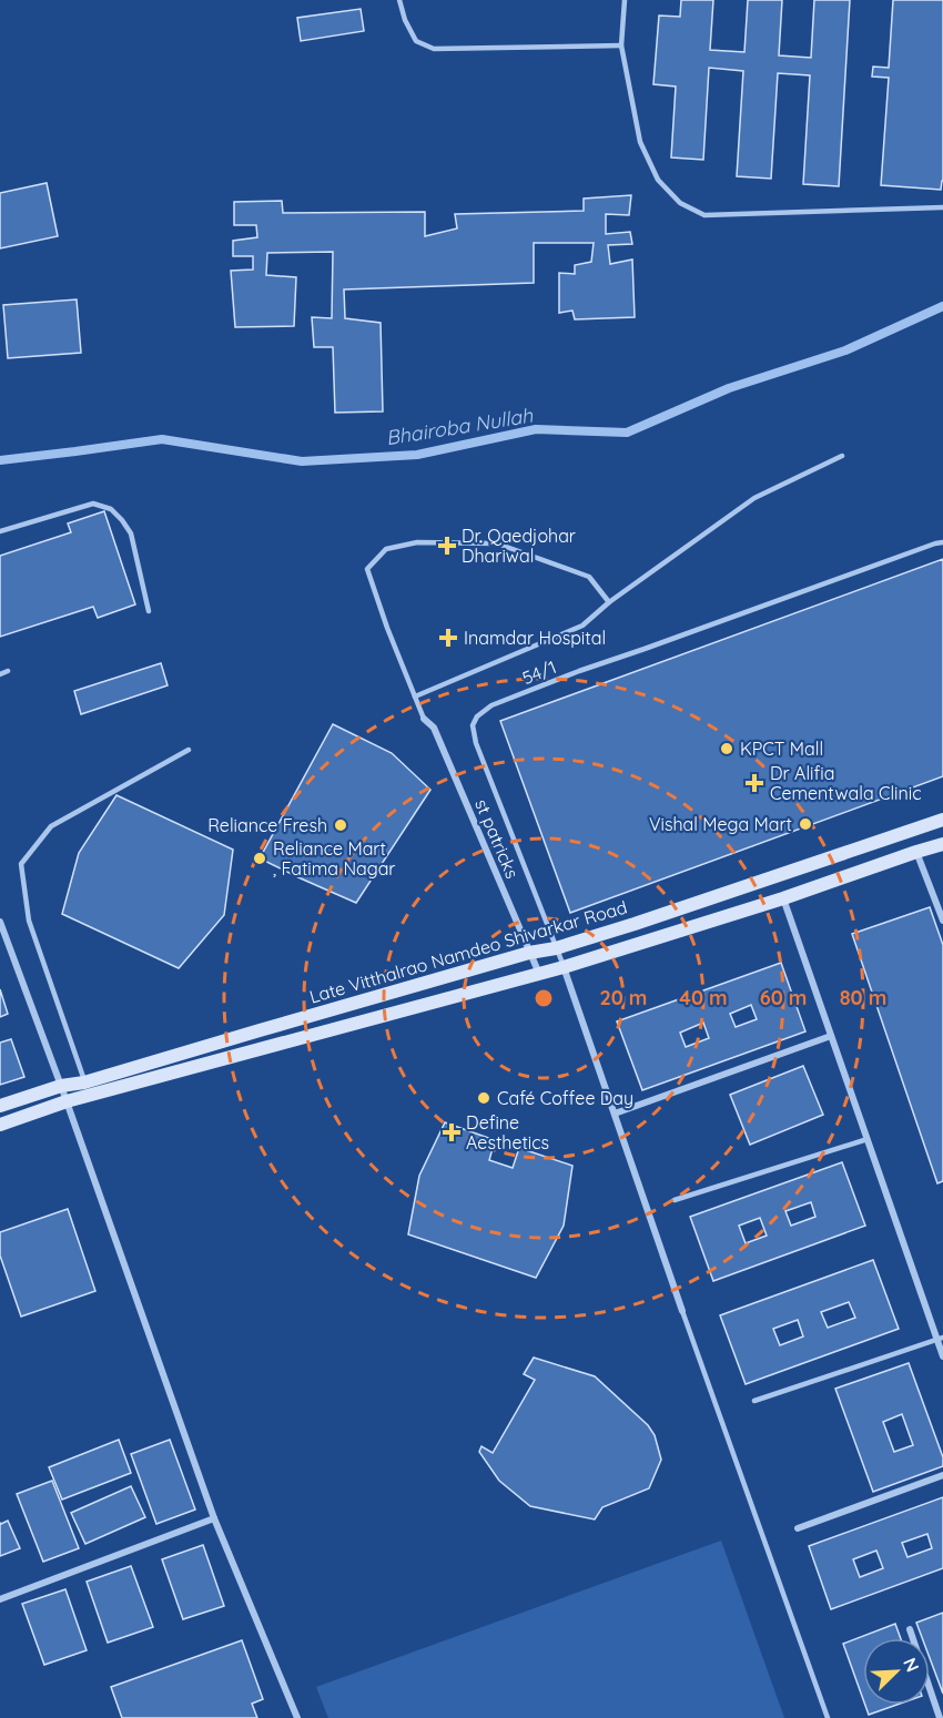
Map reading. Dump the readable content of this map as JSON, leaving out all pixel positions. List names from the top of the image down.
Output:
{
  "streets": {
    "main road": ["Late Vitthalrao Namdeo Shivarkar Road"],
    "street": ["st patricks"],
    "lane": ["54/1"]
  },
  "crossings": [
    ["54/1", "Late Vitthalrao Namdeo Shivarkar Road"],
    ["st patricks", "Late Vitthalrao Namdeo Shivarkar Road"]
  ],
  "water": ["Bhairoba Nullah"],
  "places": {
    "health": [
      "Dr. Qaedjohar Dhariwal",
      "Inamdar Hospital",
      "Dr Alifia Cementwala Clinic",
      "Define Aesthetics"
    ],
    "other": [
      "KPCT Mall",
      "Vishal Mega Mart",
      "Reliance Fresh",
      "Reliance Mart , Fatima Nagar",
      "Café Coffee Day"
    ]
  },
  "north": "top right",
  "rings": [
    "20 m",
    "40 m",
    "60 m",
    "80 m"
  ]
}
